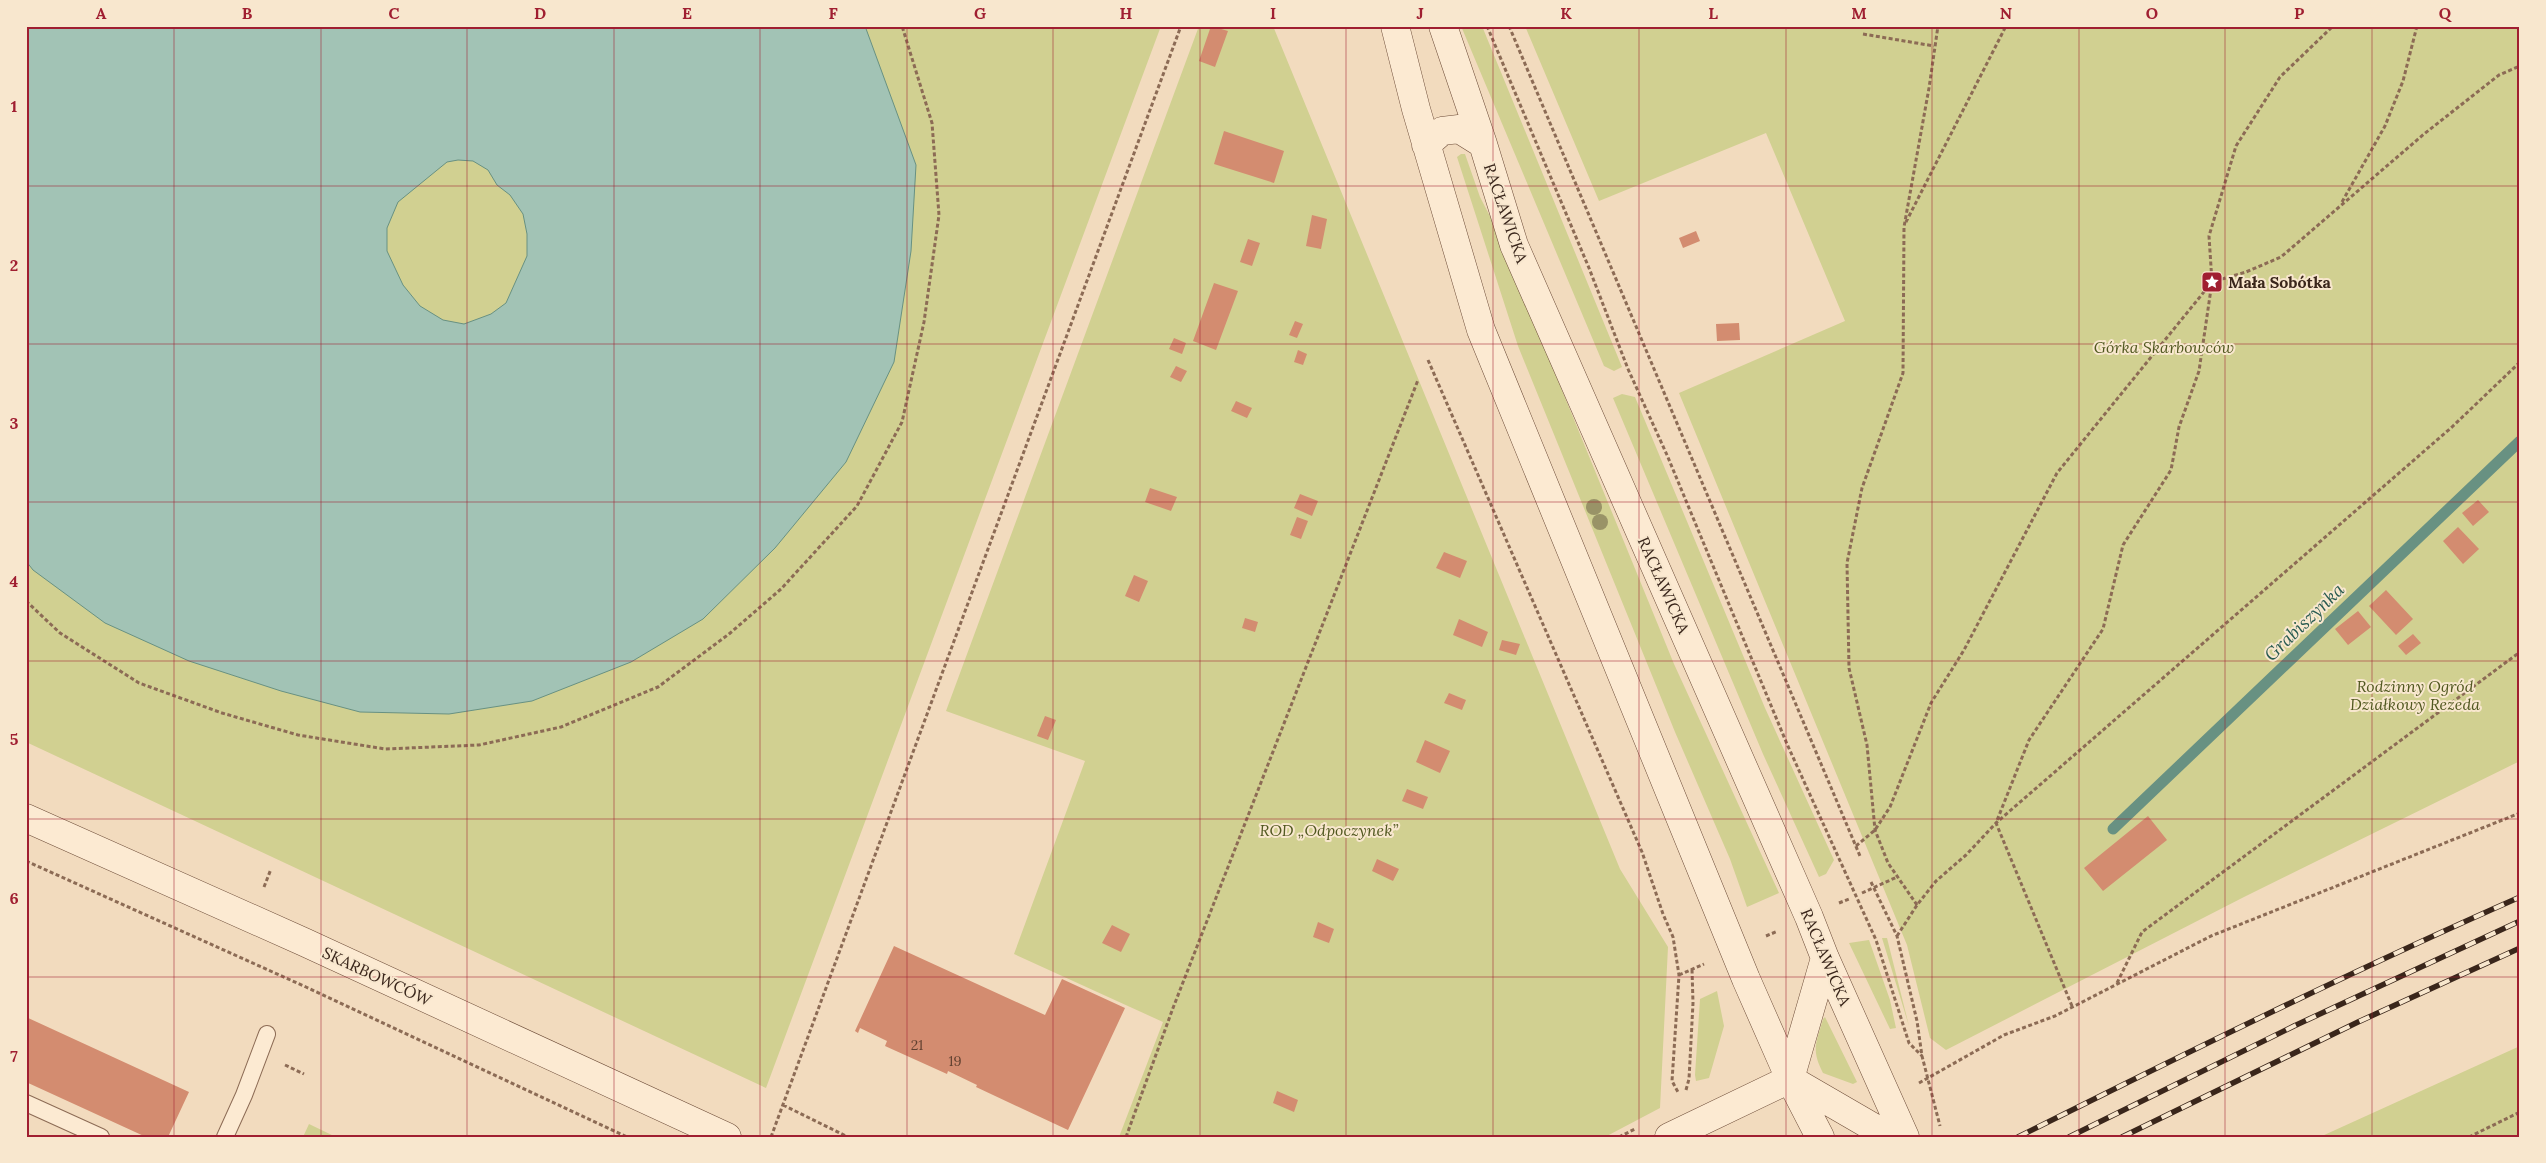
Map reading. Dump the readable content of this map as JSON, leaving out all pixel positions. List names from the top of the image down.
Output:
{
  "streets": {
    "street": ["RACŁAWICKA", "SKARBOWCÓW"]
  },
  "water": ["Grabiszynka"],
  "parks": ["Górka Skarbowców", "Rodzinny Ogród Działkowy Rezeda", "ROD „Odpoczynek”"],
  "places": {
    "place": ["Mała Sobótka"]
  },
  "house_numbers": ["21", "19"],
  "grid": {
    "columns": [
      "A",
      "B",
      "C",
      "D",
      "E",
      "F",
      "G",
      "H",
      "I",
      "J",
      "K",
      "L",
      "M",
      "N",
      "O",
      "P",
      "Q"
    ],
    "rows": [
      "1",
      "2",
      "3",
      "4",
      "5",
      "6",
      "7"
    ]
  }
}
